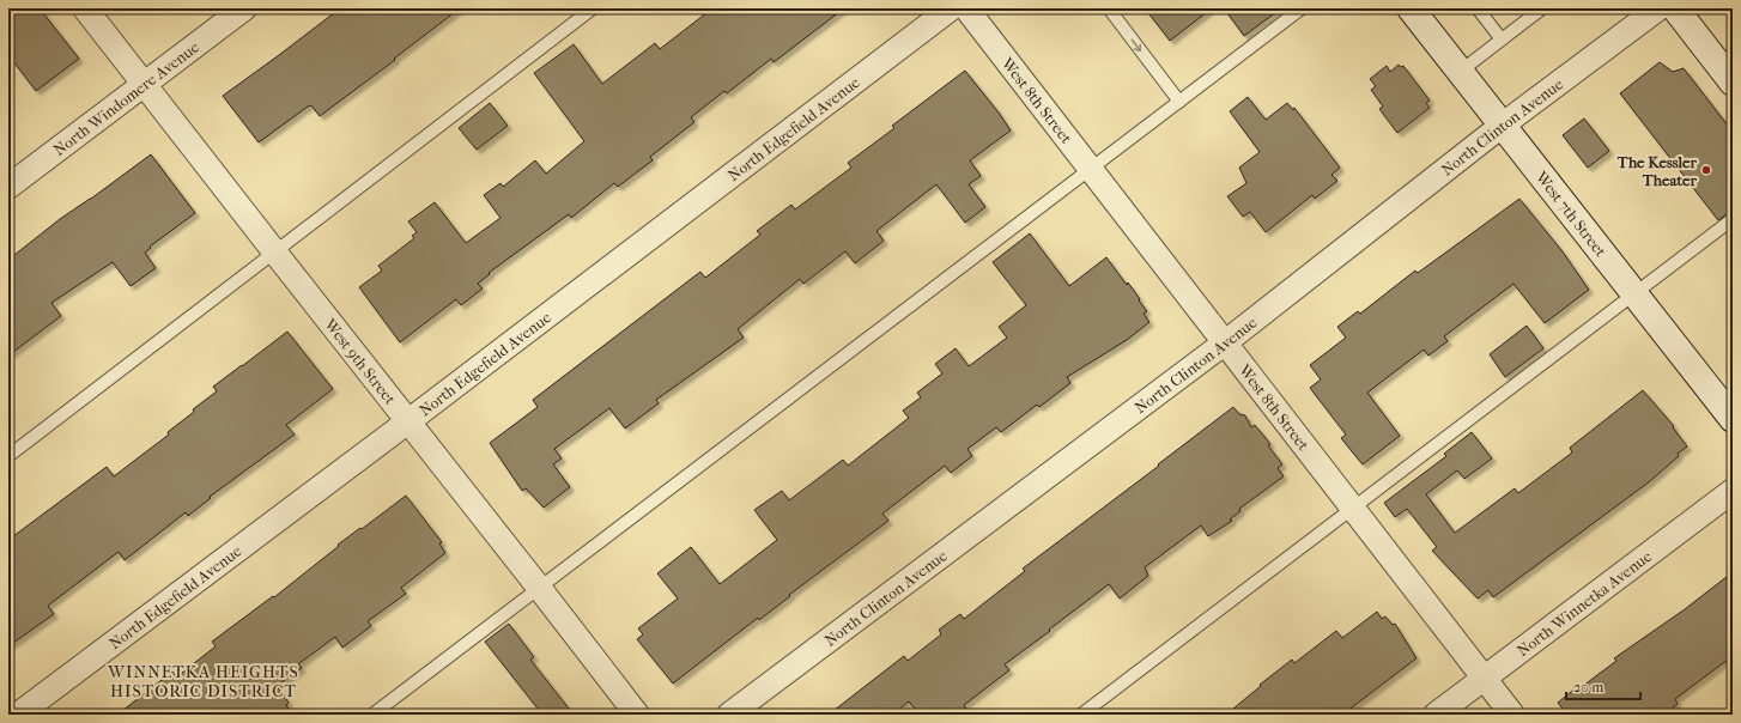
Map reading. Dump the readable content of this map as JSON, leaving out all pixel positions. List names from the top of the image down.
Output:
{
  "streets": {
    "street": [
      "North Windomere Avenue",
      "West 8th Street",
      "North Edgefield Avenue",
      "North Clinton Avenue",
      "West 7th Street",
      "West 9th Street",
      "North Winnetka Avenue"
    ]
  },
  "crossings": [
    ["North Windomere Avenue", "West 9th Street"],
    ["West 8th Street", "North Clinton Avenue"],
    ["West 8th Street", "North Winnetka Avenue"],
    ["North Edgefield Avenue", "West 9th Street"],
    ["North Clinton Avenue", "West 7th Street"]
  ],
  "districts": ["WINNETKA HEIGHTS HISTORIC DISTRICT"],
  "places": ["The Kessler Theater"],
  "scale_bar": "20 m"
}
